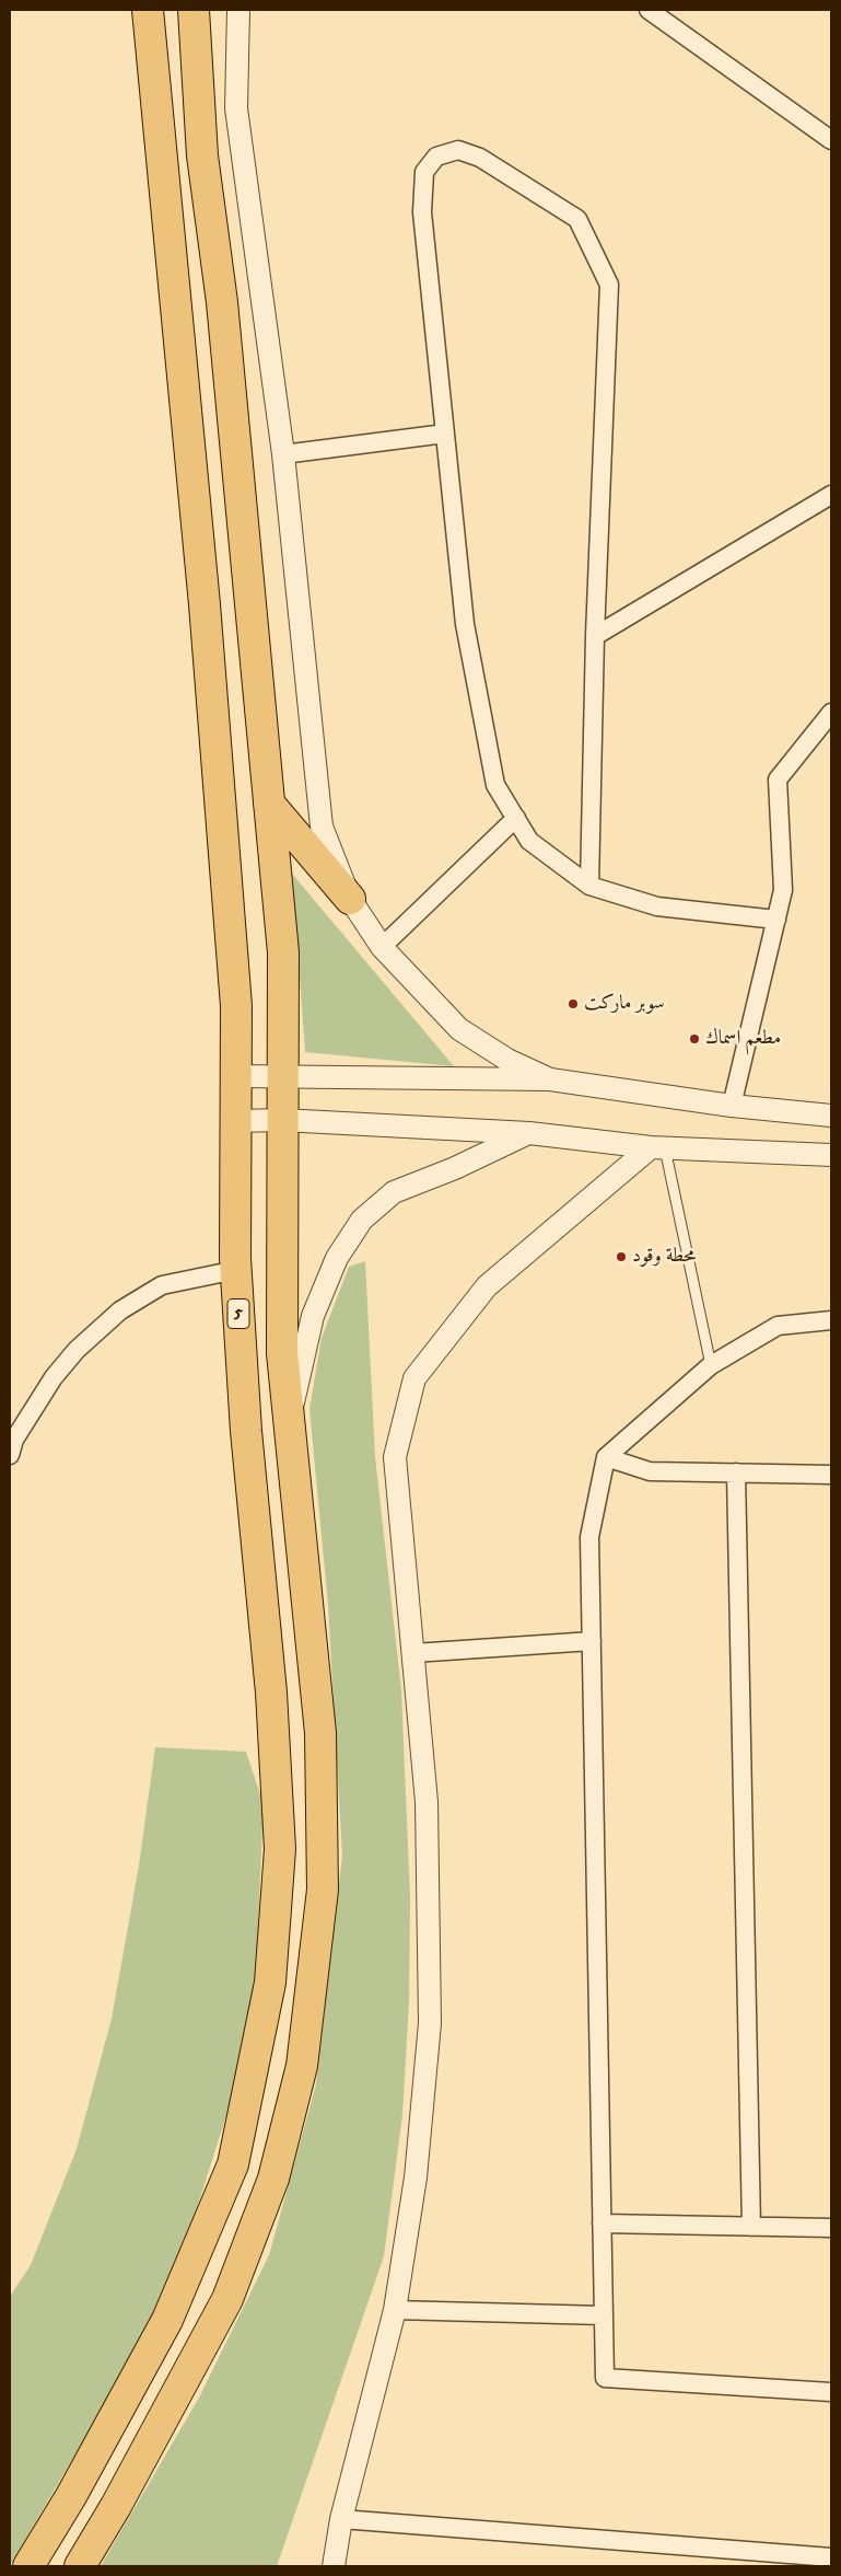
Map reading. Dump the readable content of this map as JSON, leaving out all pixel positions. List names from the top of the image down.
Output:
{
  "streets": {
    "highway": ["5"]
  },
  "places": ["سوبر ماركت", "مطعم اسماك", "محطة وقود"]
}
